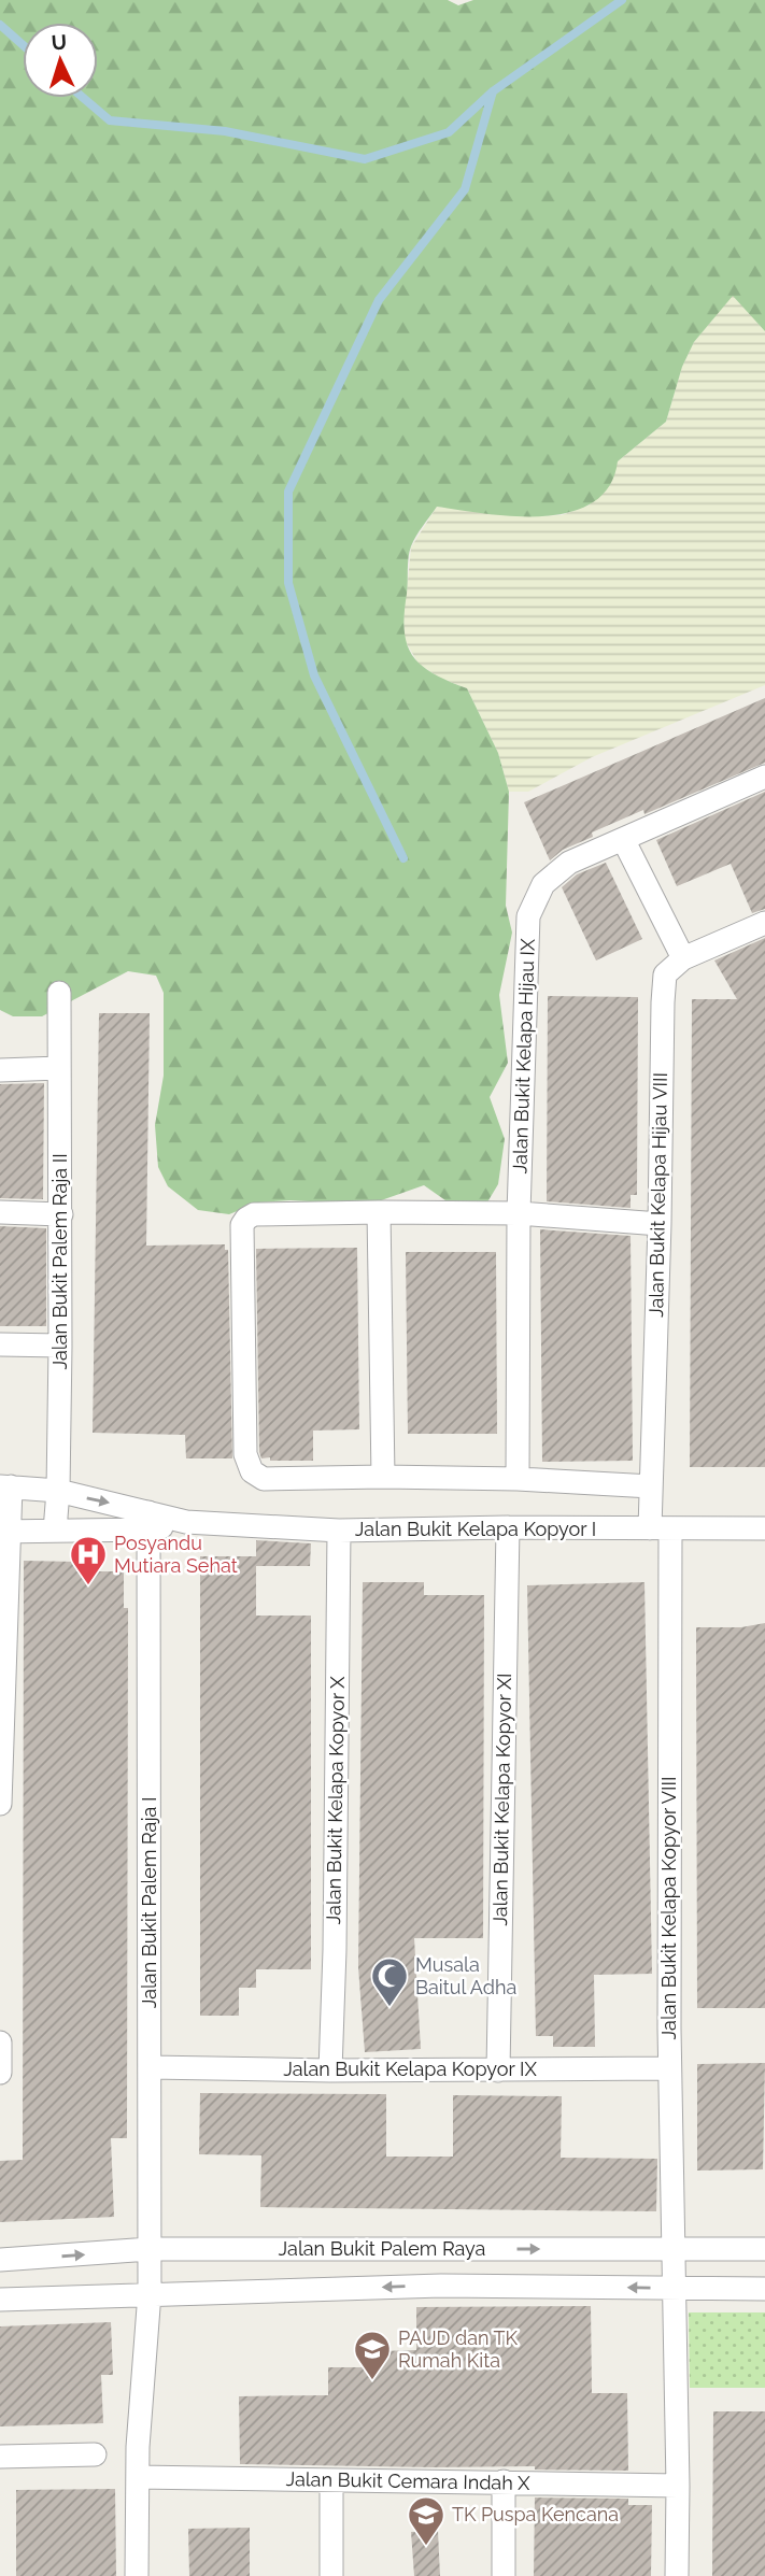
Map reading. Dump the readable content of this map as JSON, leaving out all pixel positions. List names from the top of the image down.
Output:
{
  "streets": {
    "street": [
      "Jalan Bukit Kelapa Hijau IX",
      "Jalan Bukit Kelapa Hijau VIII",
      "Jalan Bukit Palem Raja II",
      "Jalan Bukit Kelapa Kopyor I",
      "Jalan Bukit Kelapa Kopyor XI",
      "Jalan Bukit Kelapa Kopyor X",
      "Jalan Bukit Palem Raja I",
      "Jalan Bukit Kelapa Kopyor VIII",
      "Jalan Bukit Kelapa Kopyor IX",
      "Jalan Bukit Palem Raya",
      "Jalan Bukit Cemara Indah X"
    ]
  },
  "crossings": [
    ["Jalan Bukit Kelapa Hijau VIII", "Jalan Bukit Kelapa Kopyor I"],
    ["Jalan Bukit Kelapa Hijau VIII", "Jalan Bukit Kelapa Kopyor VIII"],
    ["Jalan Bukit Kelapa Kopyor I", "Jalan Bukit Kelapa Kopyor XI"],
    ["Jalan Bukit Kelapa Kopyor I", "Jalan Bukit Kelapa Kopyor X"],
    ["Jalan Bukit Kelapa Kopyor I", "Jalan Bukit Palem Raja I"],
    ["Jalan Bukit Kelapa Kopyor I", "Jalan Bukit Kelapa Kopyor VIII"],
    ["Jalan Bukit Kelapa Kopyor XI", "Jalan Bukit Kelapa Kopyor IX"],
    ["Jalan Bukit Kelapa Kopyor X", "Jalan Bukit Kelapa Kopyor IX"],
    ["Jalan Bukit Palem Raja I", "Jalan Bukit Kelapa Kopyor IX"],
    ["Jalan Bukit Palem Raja I", "Jalan Bukit Palem Raya"],
    ["Jalan Bukit Palem Raja I", "Jalan Bukit Cemara Indah X"],
    ["Jalan Bukit Kelapa Kopyor VIII", "Jalan Bukit Kelapa Kopyor IX"],
    ["Jalan Bukit Kelapa Kopyor VIII", "Jalan Bukit Palem Raya"],
    ["Jalan Bukit Kelapa Kopyor VIII", "Jalan Bukit Cemara Indah X"]
  ],
  "places": {
    "hospital": ["Posyandu Mutiara Sehat"],
    "mosque": ["Musala Baitul Adha"],
    "school or university": ["PAUD dan TK Rumah Kita", "TK Puspa Kencana"]
  },
  "north": "top"
}
